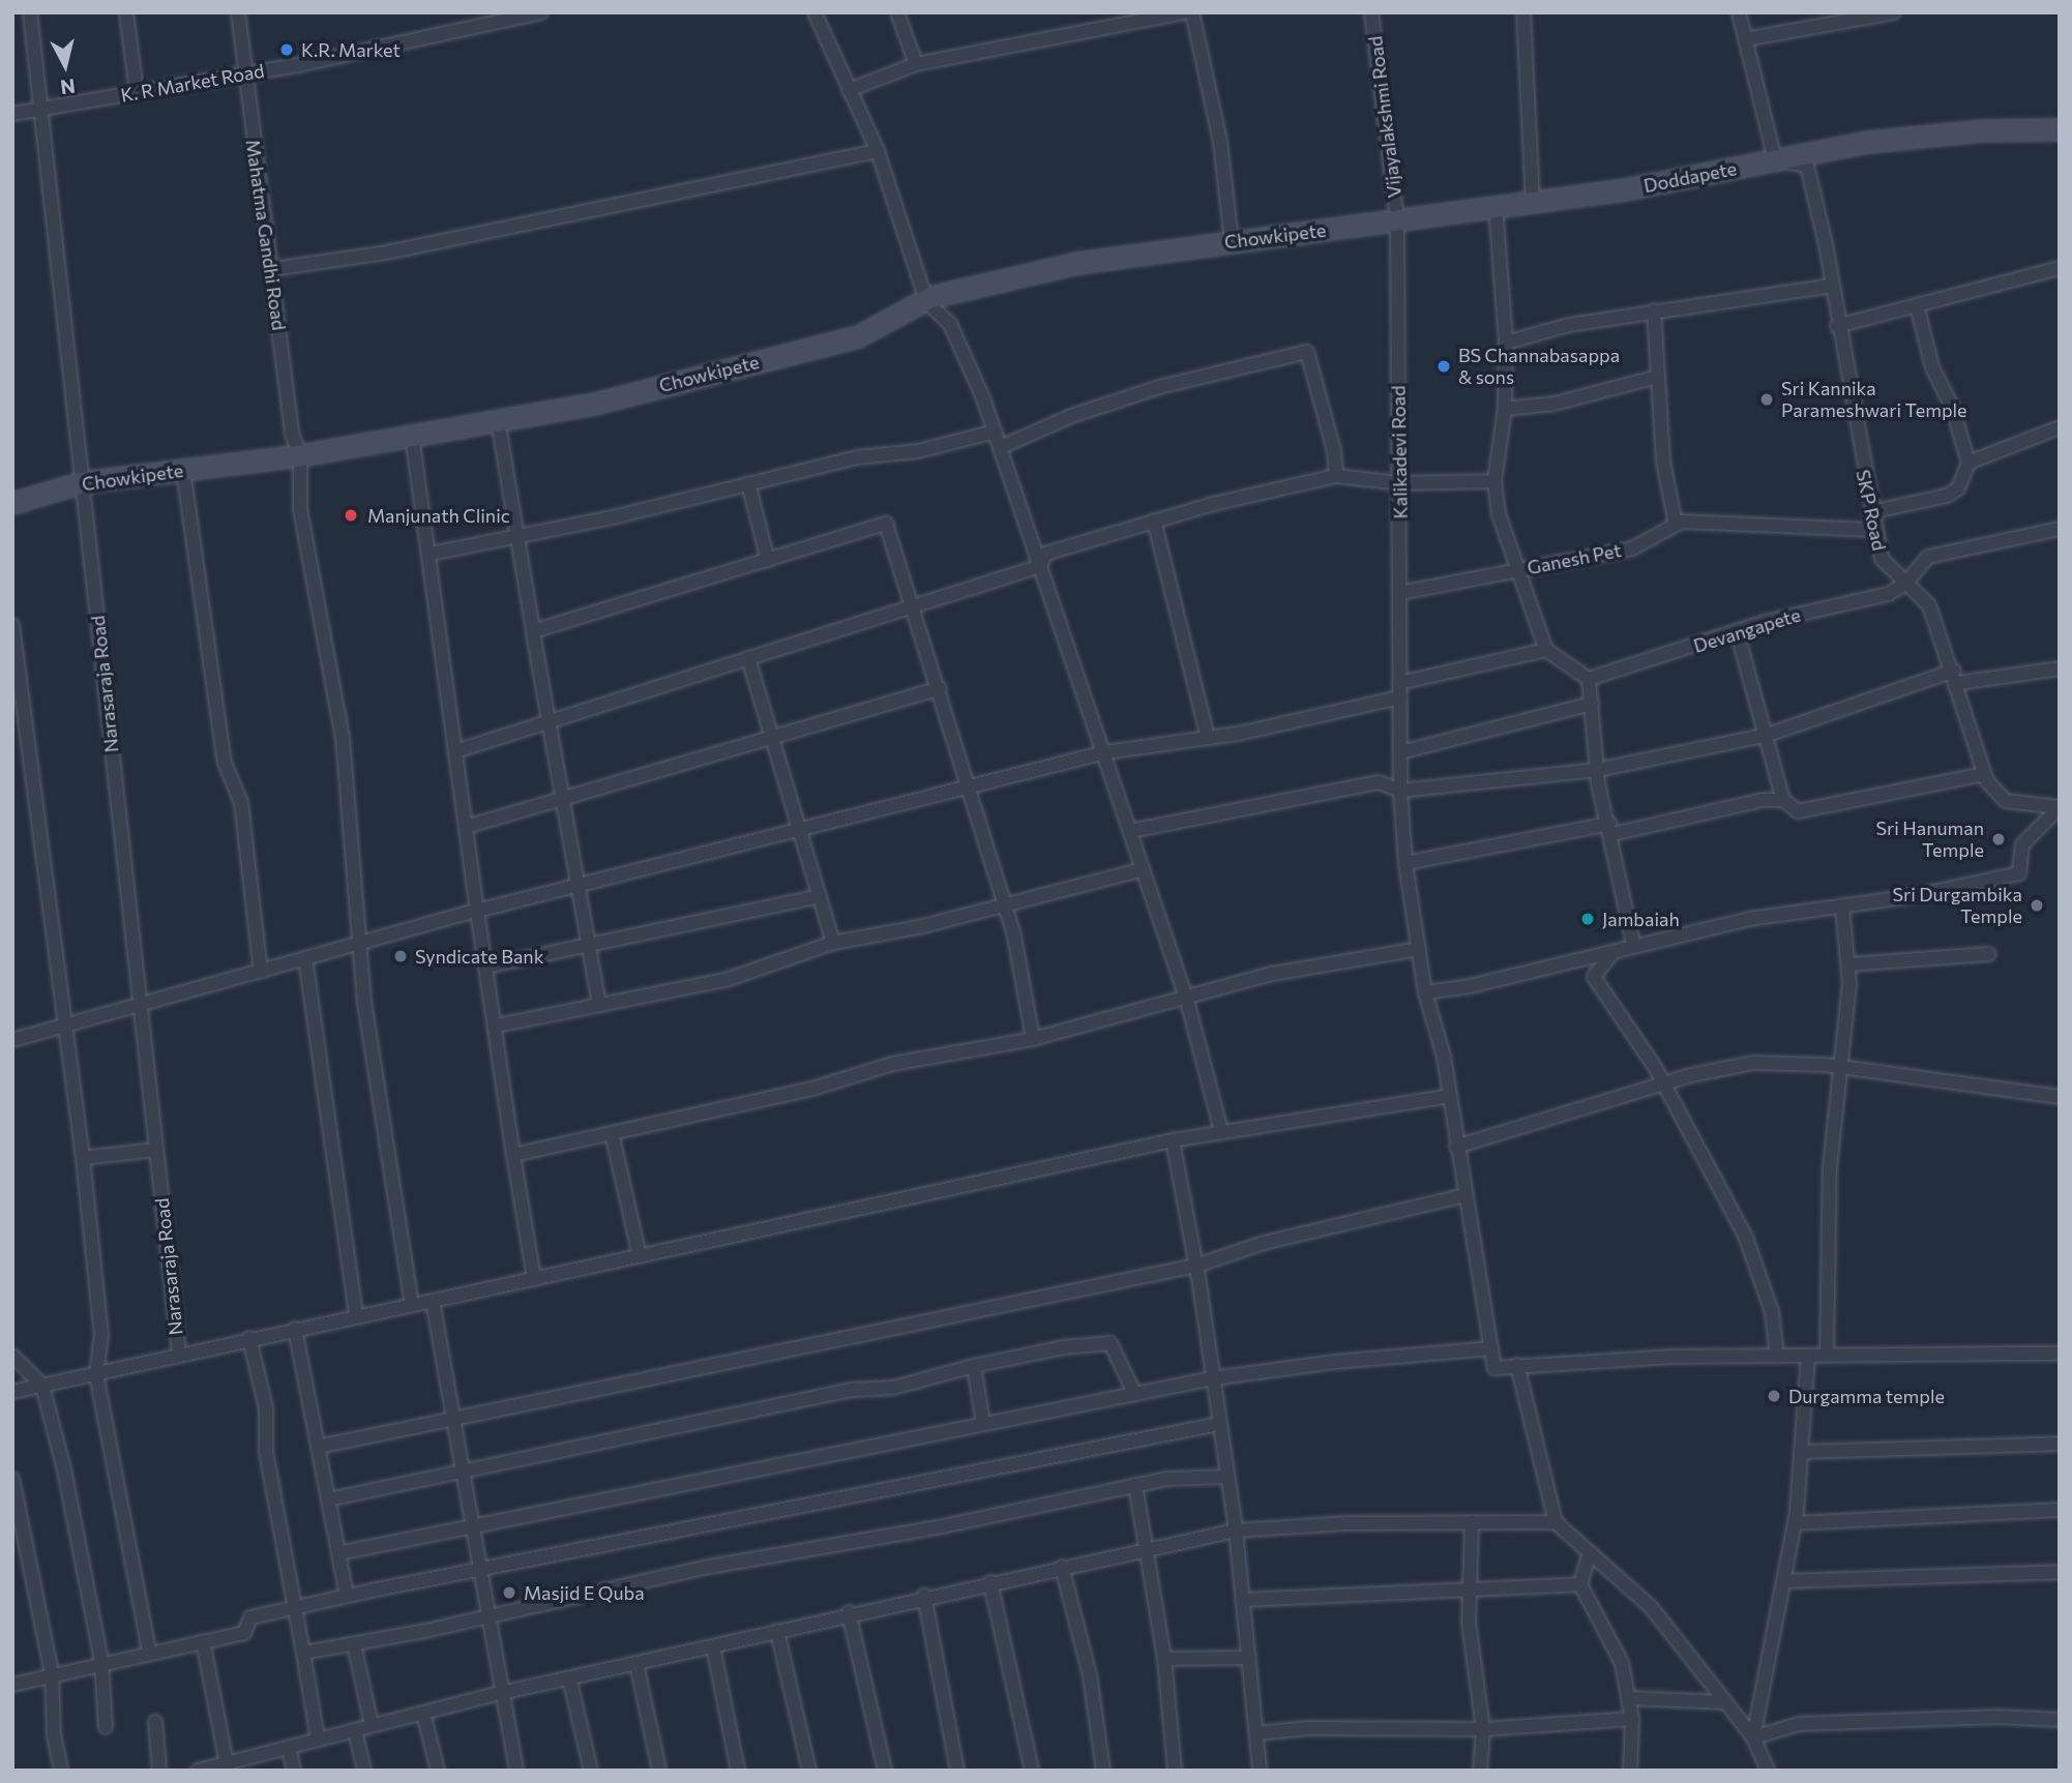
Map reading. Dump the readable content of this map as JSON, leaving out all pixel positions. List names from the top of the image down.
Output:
{
  "streets": {
    "street": [
      "K. R Market Road",
      "Vijayalakshmi Road",
      "Doddapete",
      "Mahatma Gandhi Road",
      "Chowkipete",
      "Kalikadevi Road",
      "SKP Road",
      "Ganesh Pet",
      "Devangapete",
      "Narasaraja Road"
    ]
  },
  "crossings": [
    ["K. R Market Road", "Mahatma Gandhi Road"],
    ["K. R Market Road", "Narasaraja Road"],
    ["Vijayalakshmi Road", "Doddapete"],
    ["Vijayalakshmi Road", "Chowkipete"],
    ["Vijayalakshmi Road", "Kalikadevi Road"],
    ["Doddapete", "Chowkipete"],
    ["Doddapete", "Kalikadevi Road"],
    ["Doddapete", "SKP Road"],
    ["Mahatma Gandhi Road", "Chowkipete"],
    ["Chowkipete", "Kalikadevi Road"],
    ["Chowkipete", "Narasaraja Road"],
    ["Kalikadevi Road", "Ganesh Pet"],
    ["SKP Road", "Ganesh Pet"],
    ["SKP Road", "Devangapete"]
  ],
  "places": [
    "K.R. Market",
    "BS Channabasappa & sons",
    "Sri Kannika Parameshwari Temple",
    "Manjunath Clinic",
    "Sri Hanuman Temple",
    "Sri Durgambika Temple",
    "Jambaiah",
    "Syndicate Bank",
    "Durgamma temple",
    "Masjid E Quba"
  ],
  "north": "bottom"
}
